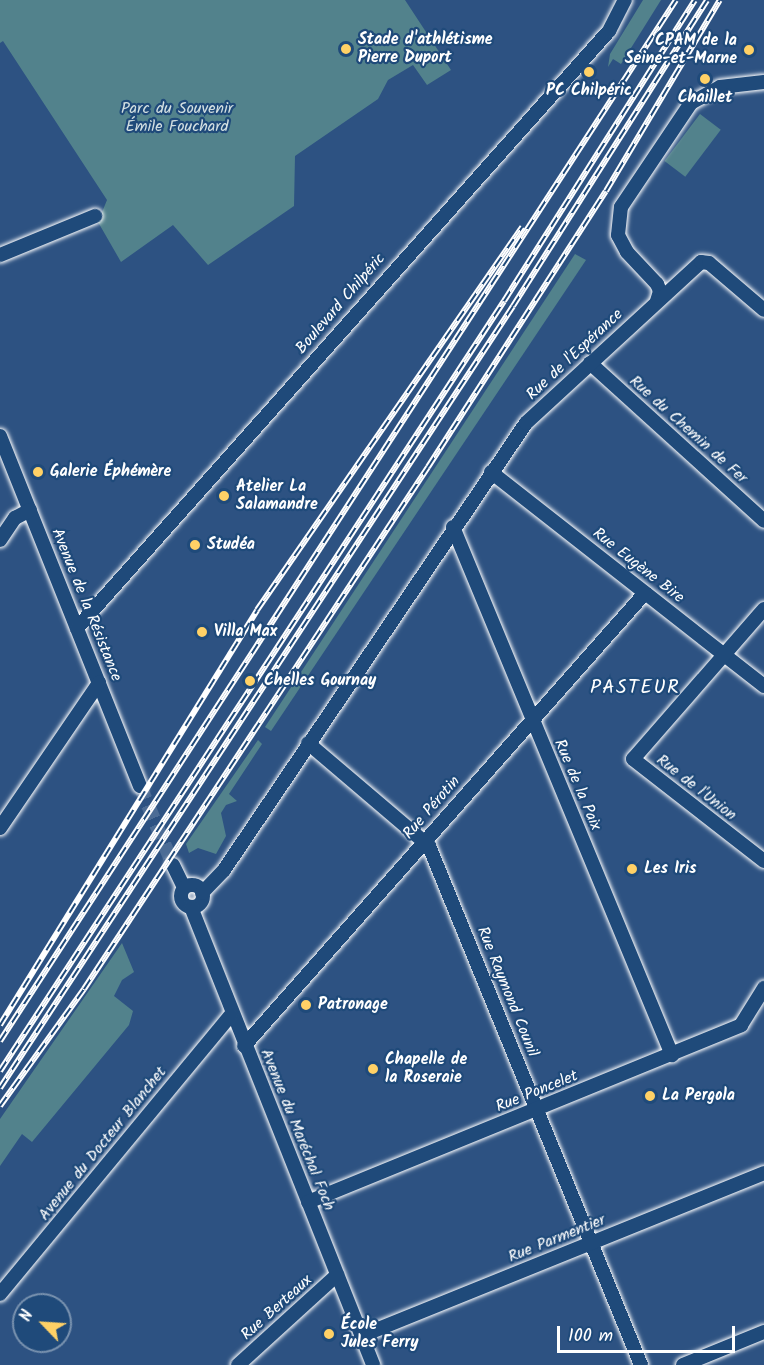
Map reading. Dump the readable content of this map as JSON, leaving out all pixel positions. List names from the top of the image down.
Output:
{
  "streets": {
    "street": [
      "Boulevard Chilpéric",
      "Rue de l'Espérance",
      "Rue du Chemin de Fer",
      "Rue Eugène Bire",
      "Avenue de la Résistance",
      "Rue de la Paix",
      "Rue de l'Union",
      "Rue Pérotin",
      "Rue Raymond Counil",
      "Rue Poncelet",
      "Avenue du Maréchal Foch",
      "Avenue du Docteur Blanchet",
      "Rue Parmentier",
      "Rue Berteaux"
    ]
  },
  "crossings": [
    ["Boulevard Chilpéric", "Avenue de la Résistance"],
    ["Rue de l'Espérance", "Rue du Chemin de Fer"],
    ["Rue de l'Espérance", "Rue Eugène Bire"],
    ["Rue de l'Espérance", "Rue de la Paix"],
    ["Rue de l'Espérance", "Rue Raymond Counil"],
    ["Rue de l'Espérance", "Avenue du Maréchal Foch"],
    ["Rue Eugène Bire", "Rue de l'Union"],
    ["Rue Eugène Bire", "Rue Pérotin"],
    ["Rue de la Paix", "Rue Pérotin"],
    ["Rue de la Paix", "Rue Poncelet"],
    ["Rue Pérotin", "Rue Raymond Counil"],
    ["Rue Pérotin", "Avenue du Maréchal Foch"],
    ["Rue Raymond Counil", "Rue Poncelet"],
    ["Rue Raymond Counil", "Rue Parmentier"],
    ["Rue Poncelet", "Avenue du Maréchal Foch"],
    ["Avenue du Maréchal Foch", "Avenue du Docteur Blanchet"],
    ["Avenue du Maréchal Foch", "Rue Parmentier"],
    ["Avenue du Maréchal Foch", "Rue Berteaux"]
  ],
  "districts": ["PASTEUR"],
  "parks": ["Parc du Souvenir Émile Fouchard"],
  "places": [
    "Stade d'athlétisme Pierre Duport",
    "CPAM de la Seine-et-Marne",
    "PC Chilpéric",
    "Chaillet",
    "Galerie Éphémère",
    "Atelier La Salamandre",
    "Studéa",
    "Villa Max",
    "Chelles Gournay",
    "Les Iris",
    "Patronage",
    "Chapelle de la Roseraie",
    "La Pergola",
    "École Jules Ferry"
  ],
  "scale_bar": "100 m",
  "north": "top left"
}
